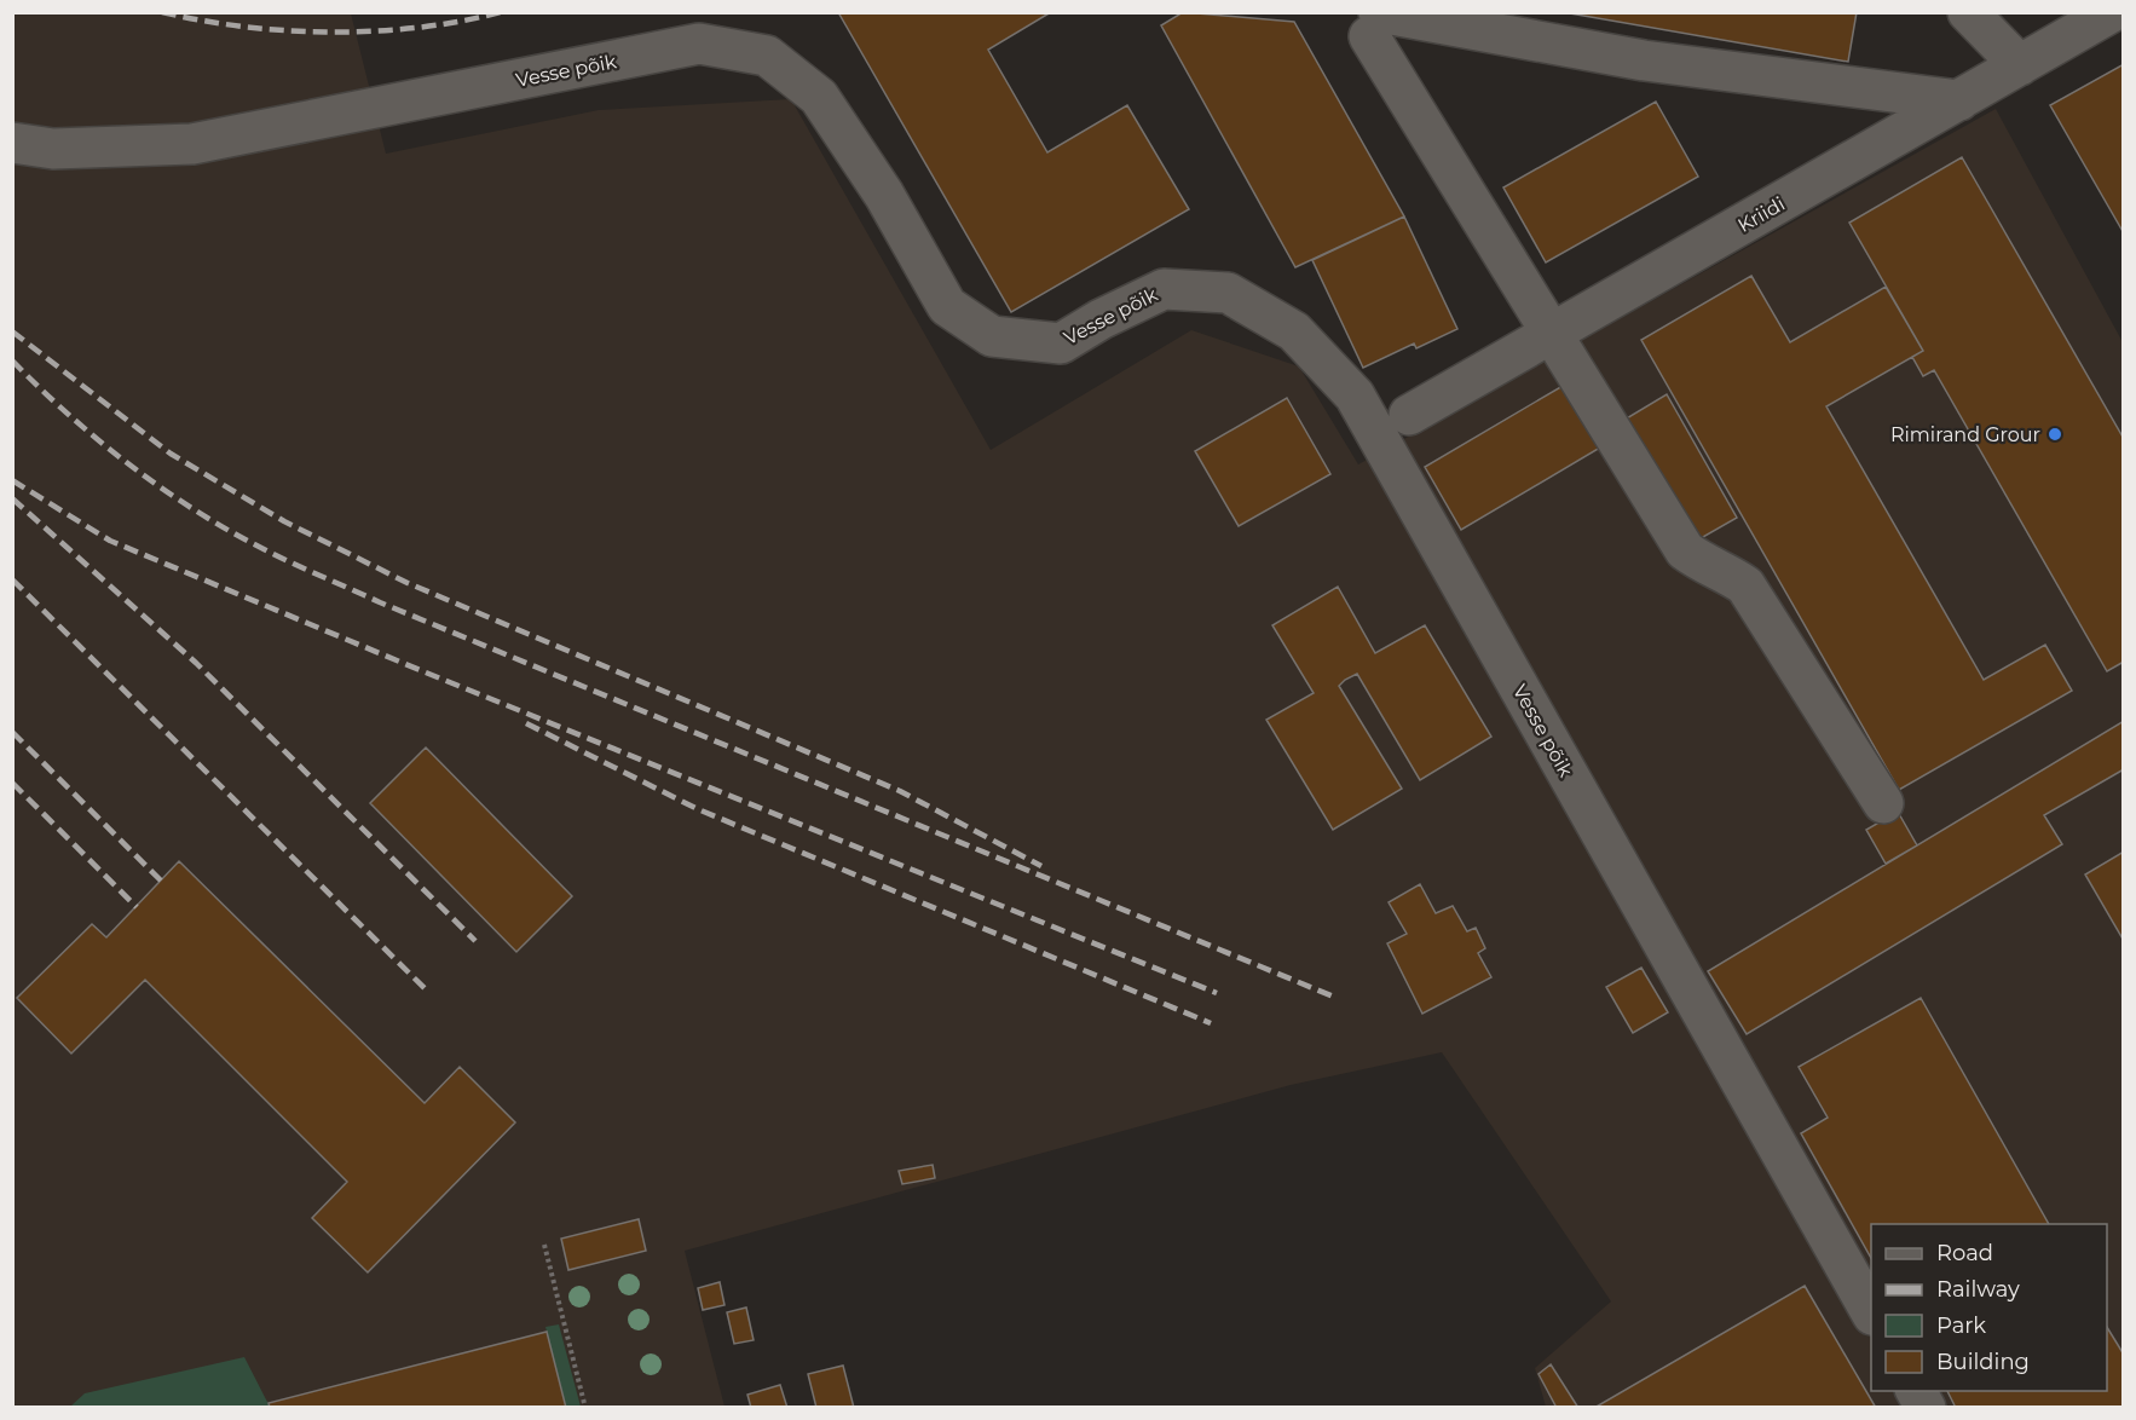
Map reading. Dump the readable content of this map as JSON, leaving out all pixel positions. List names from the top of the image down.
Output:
{
  "streets": {
    "street": ["Vesse põik", "Kriidi"]
  },
  "places": ["Rimirand Grour"],
  "legend": [
    "Road",
    "Railway",
    "Park",
    "Building"
  ]
}
